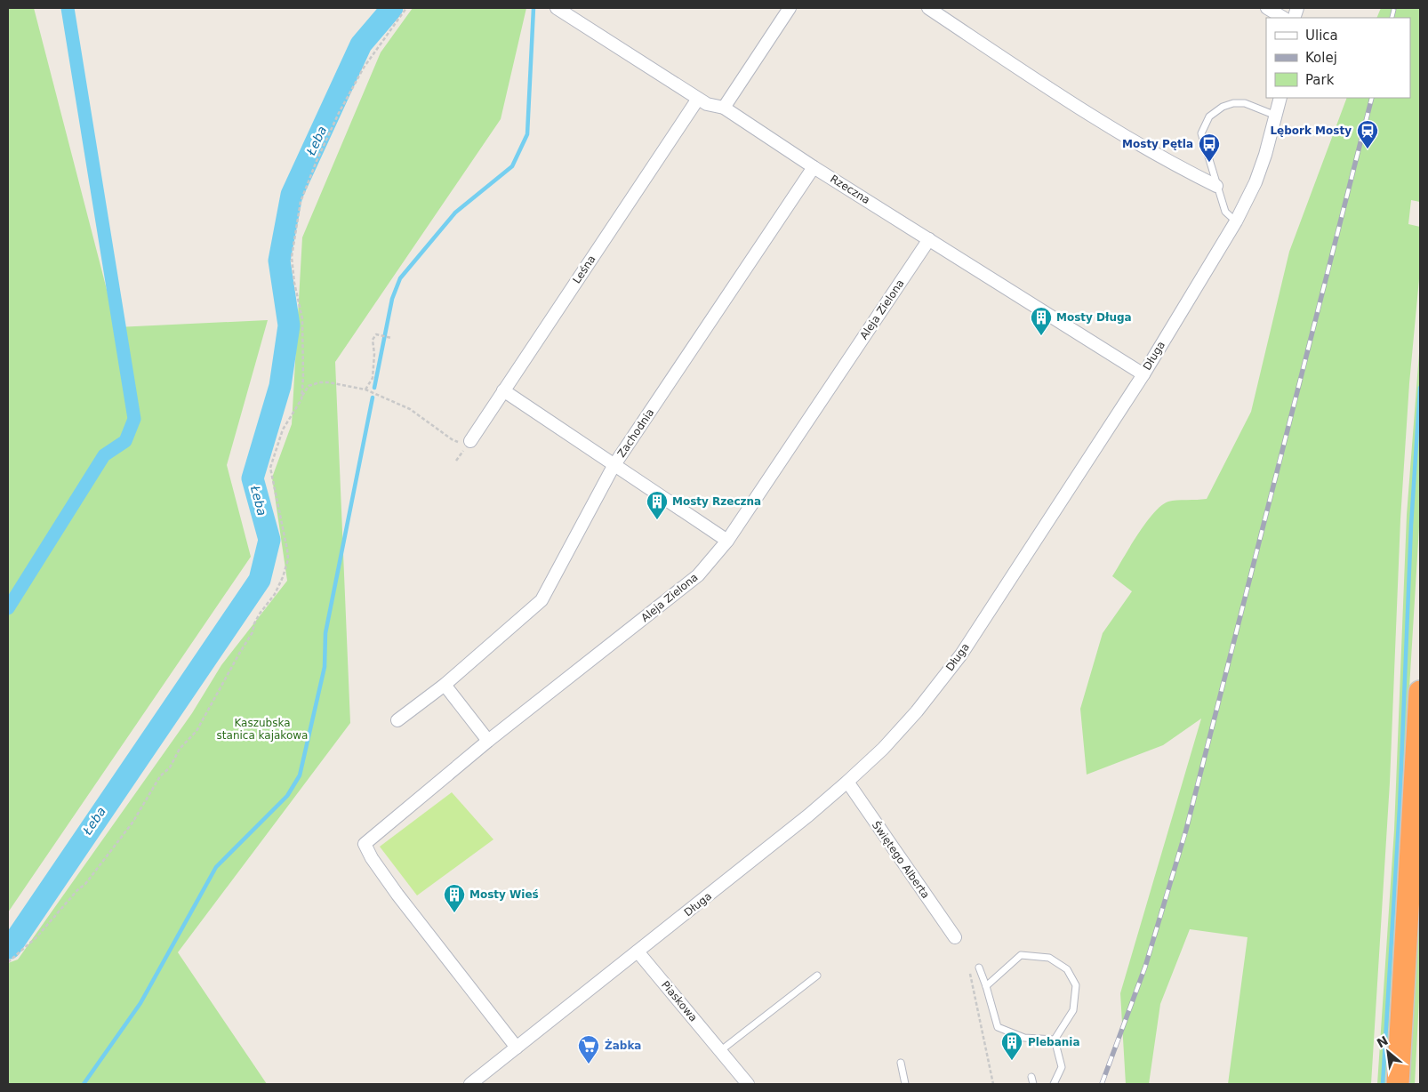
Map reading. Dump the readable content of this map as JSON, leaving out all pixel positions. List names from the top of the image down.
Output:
{
  "streets": {
    "street": [
      "Rzeczna",
      "Leśna",
      "Aleja Zielona",
      "Długa",
      "Zachodnia",
      "Świętego Alberta",
      "Piaskowa"
    ]
  },
  "crossings": [
    ["Rzeczna", "Leśna"],
    ["Rzeczna", "Aleja Zielona"],
    ["Rzeczna", "Długa"],
    ["Rzeczna", "Zachodnia"],
    ["Aleja Zielona", "Długa"],
    ["Długa", "Świętego Alberta"],
    ["Długa", "Piaskowa"]
  ],
  "water": ["Łeba"],
  "parks": ["Kaszubska stanica kajakowa"],
  "places": {
    "station": ["Lębork Mosty"],
    "bus stop": ["Mosty Pętla"],
    "building": [
      "Mosty Długa",
      "Mosty Rzeczna",
      "Mosty Wieś",
      "Plebania"
    ],
    "supermarket": ["Żabka"]
  },
  "legend": ["Ulica", "Kolej", "Park"],
  "north": "top left"
}
